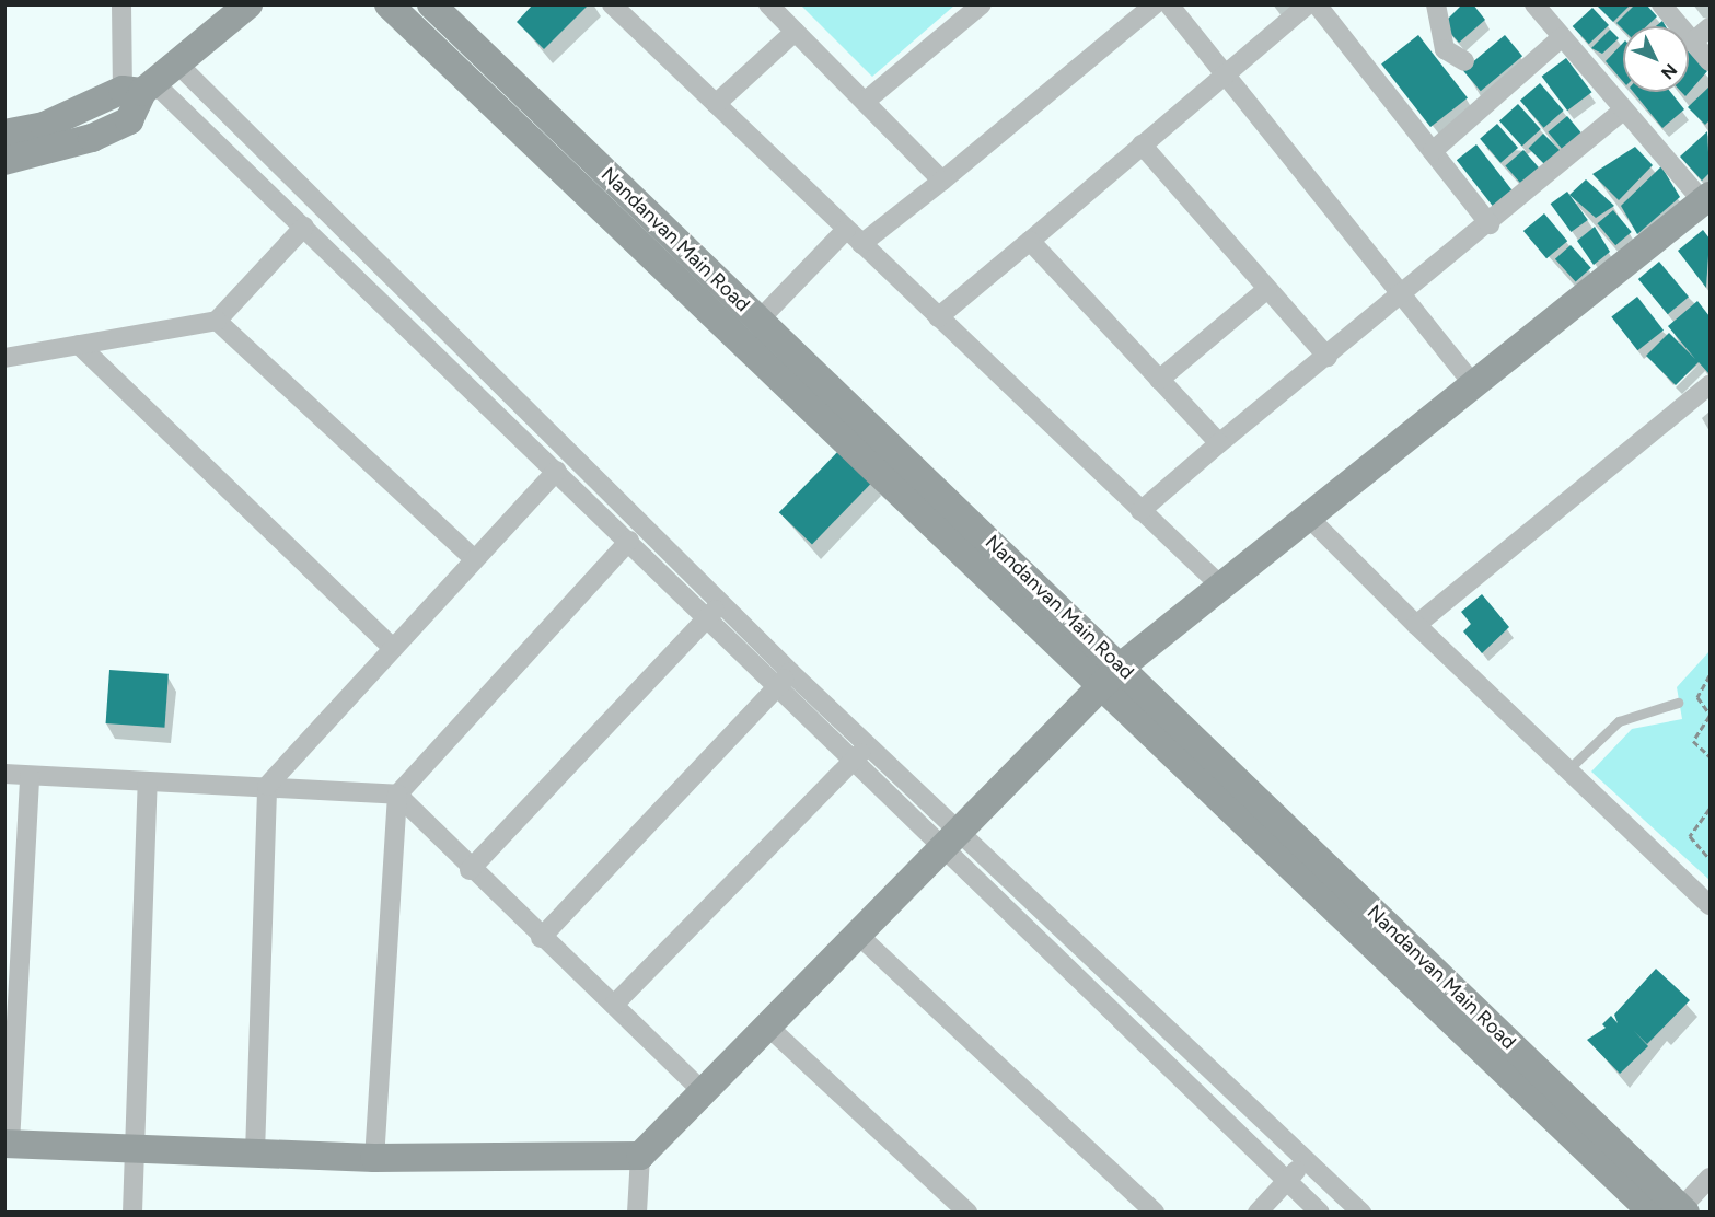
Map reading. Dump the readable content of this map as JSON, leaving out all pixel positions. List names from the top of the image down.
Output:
{
  "streets": {
    "main road": ["Nandanvan Main Road"]
  },
  "north": "bottom right"
}
